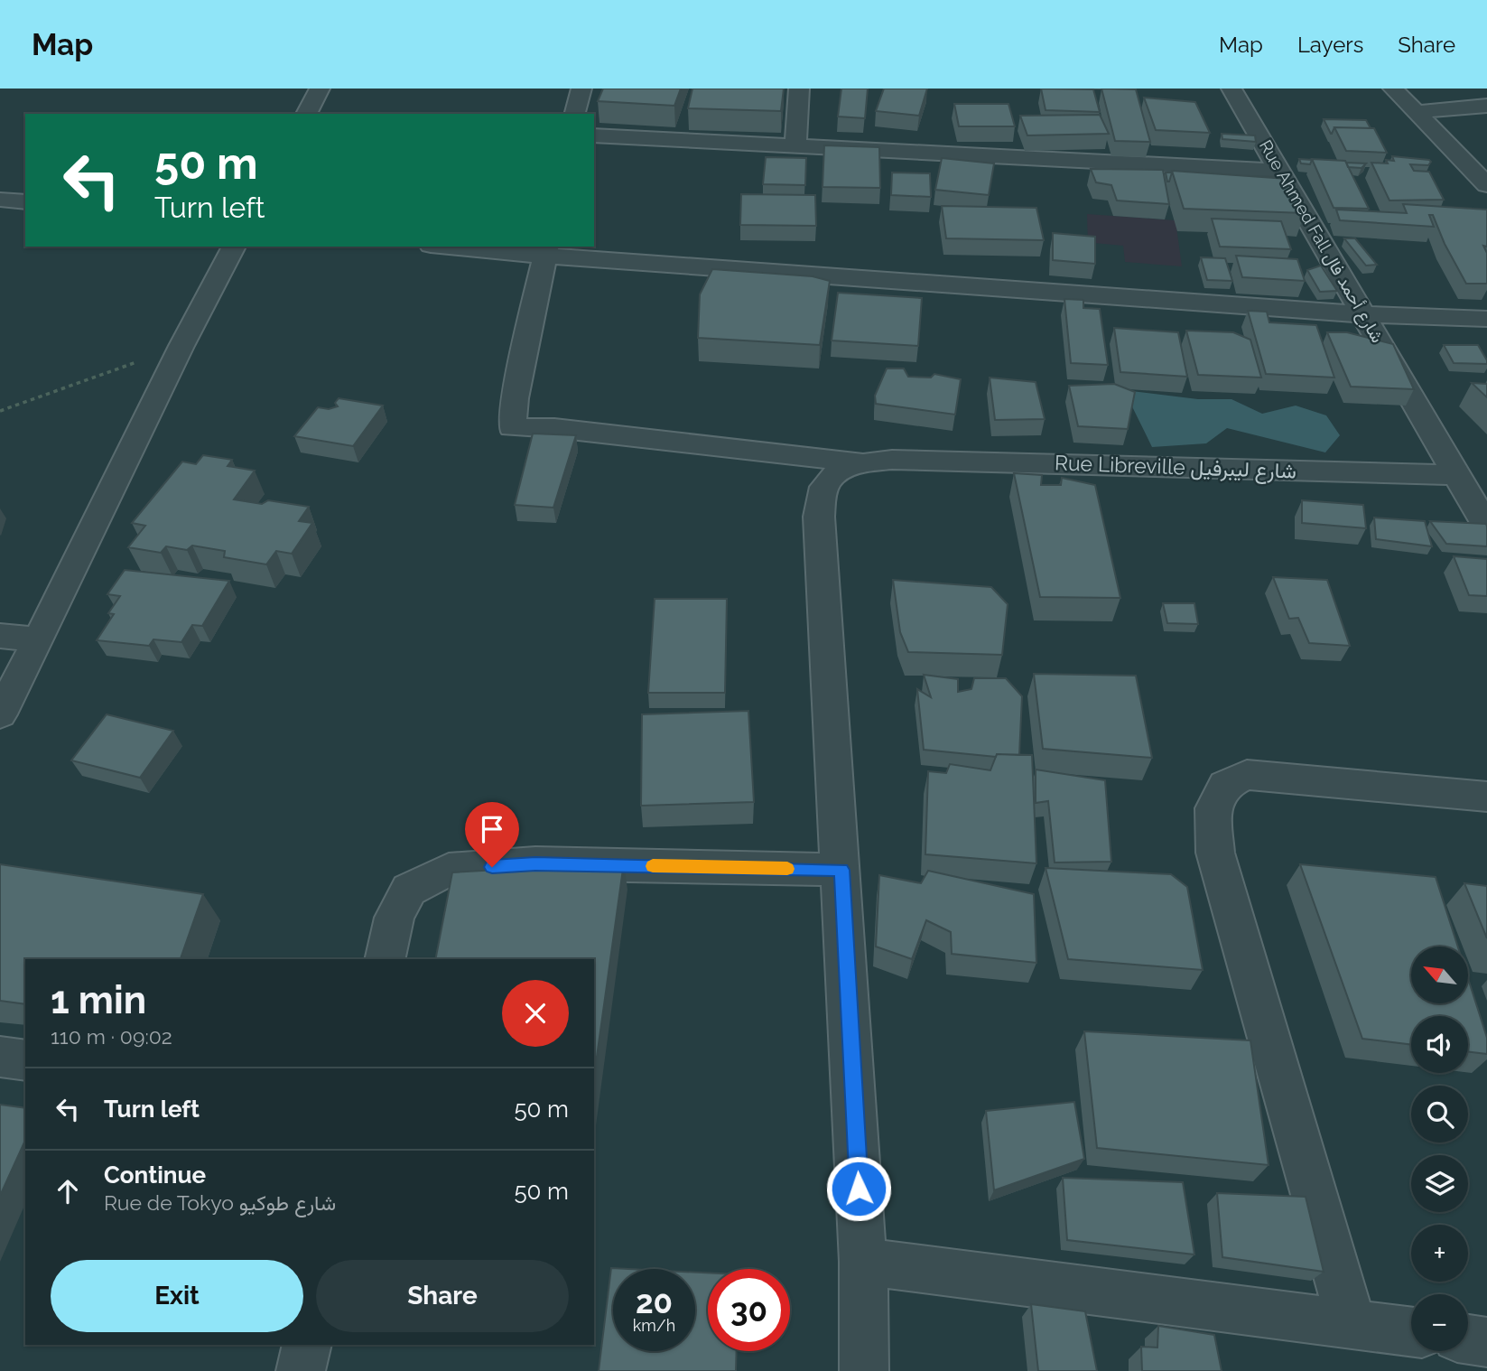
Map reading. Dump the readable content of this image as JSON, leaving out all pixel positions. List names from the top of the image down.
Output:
{
  "streets": {
    "street": ["Rue Ahmed Fall شارع أحمد فال", "Rue Libreville شارع ليبرفيل"]
  },
  "crossings": [
    ["Rue Ahmed Fall شارع أحمد فال", "Rue Libreville شارع ليبرفيل"]
  ],
  "north": "top left",
  "page": {
    "header": "Map",
    "nav": ["Map", "Layers", "Share"],
    "turn": ["50 m", "Turn left"],
    "map_buttons": ["+", "−"],
    "heading": ["1 min", "110 m · 09:02"],
    "list": [
      {
        "name": "Turn left",
        "value": "50 m"
      },
      {
        "name": "Continue",
        "note": "Rue de Tokyo شارع طوكيو",
        "value": "50 m"
      }
    ],
    "buttons": ["Exit", "Share"],
    "speed": "20 km/h",
    "limit": "30"
  }
}
